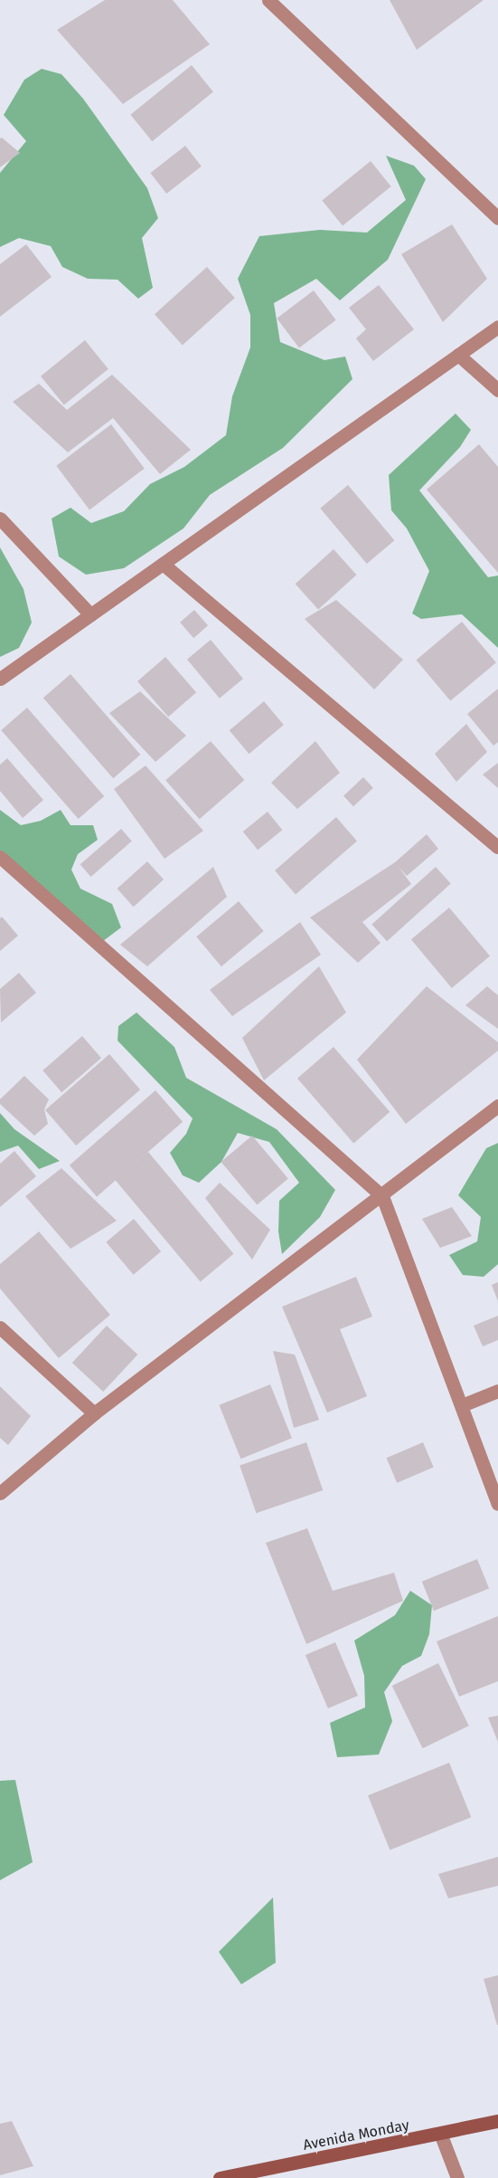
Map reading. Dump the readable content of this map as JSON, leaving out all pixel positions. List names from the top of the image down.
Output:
{
  "streets": {
    "main road": ["Avenida Monday"]
  }
}
